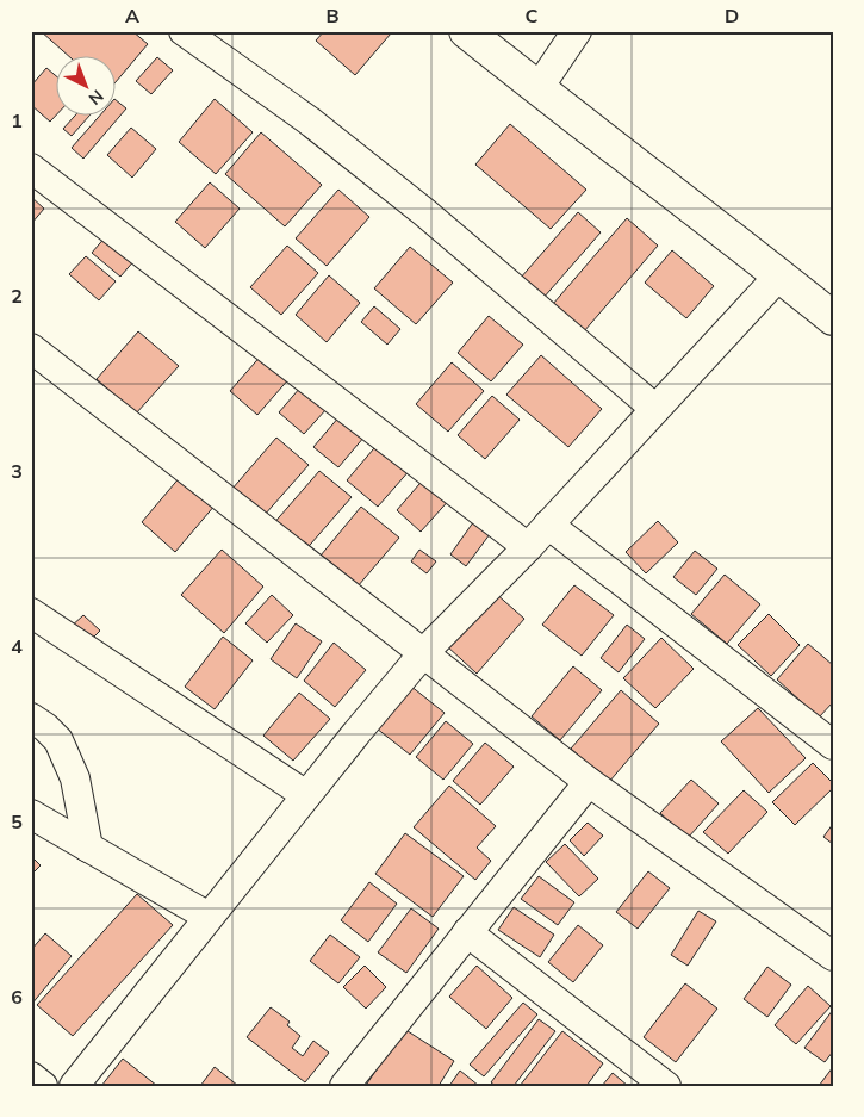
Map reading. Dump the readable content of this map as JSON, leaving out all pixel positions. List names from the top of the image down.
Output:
{
  "north": "bottom right",
  "grid": {
    "columns": [
      "A",
      "B",
      "C",
      "D"
    ],
    "rows": [
      "1",
      "2",
      "3",
      "4",
      "5",
      "6"
    ]
  }
}
